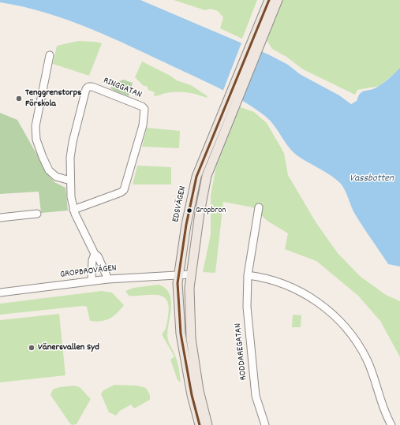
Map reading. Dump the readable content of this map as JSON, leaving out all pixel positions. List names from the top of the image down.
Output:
{
  "streets": {
    "main road": ["EDSVÄGEN"],
    "street": ["RINGGATAN", "GROPBROVÄGEN", "RODDAREGATAN"]
  },
  "crossings": [
    ["RINGGATAN", "GROPBROVÄGEN"],
    ["EDSVÄGEN", "GROPBROVÄGEN"]
  ],
  "water": ["Vassbotten"],
  "places": ["Tenggrenstorps Förskola", "Gropbron", "Vänersvallen Syd"]
}
